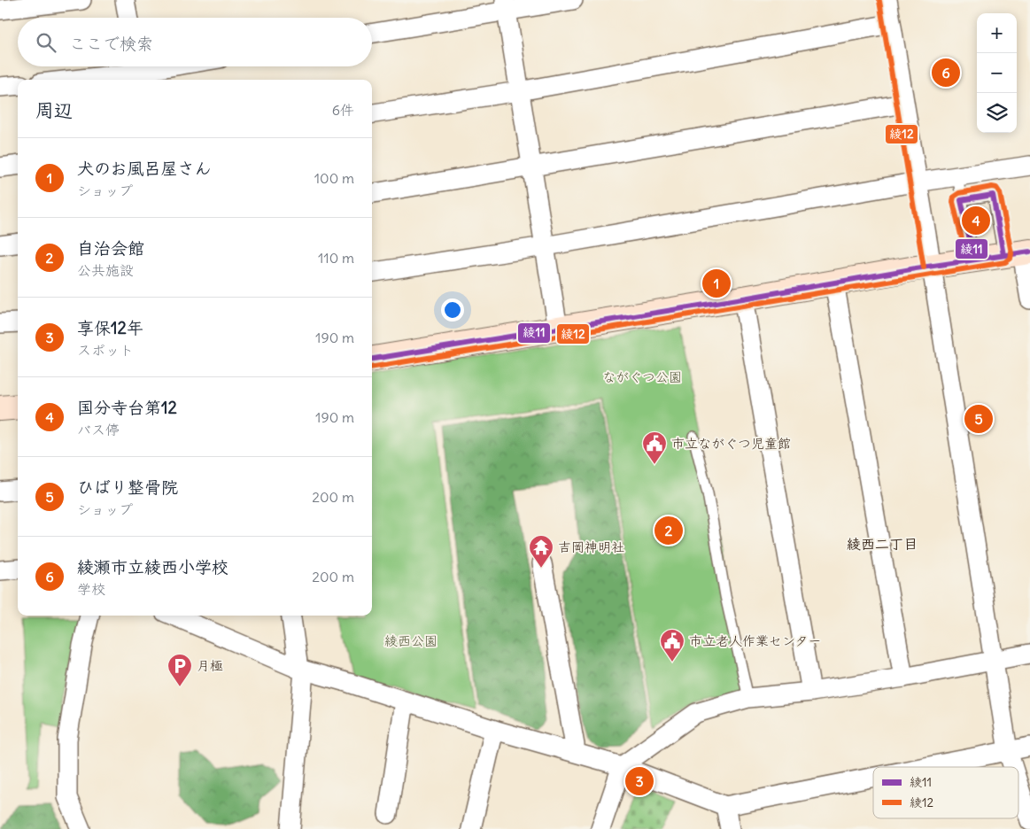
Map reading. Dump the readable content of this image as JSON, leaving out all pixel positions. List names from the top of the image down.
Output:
{
  "districts": ["綾西二丁目"],
  "parks": ["ながぐつ公園", "綾西公園"],
  "places": {
    "public building": ["市立ながぐつ児童館", "市立老人作業センター"],
    "temple": ["吉岡神明社"],
    "parking": ["月極"]
  },
  "lines": ["transit line 綾12", "transit line 綾11"],
  "legend": ["綾11", "綾12"],
  "page": {
    "map_buttons": ["+", "−"],
    "search": "ここで検索",
    "pins": [
      "6",
      "4",
      "1",
      "5",
      "2",
      "3"
    ],
    "heading": ["周辺", "6件"],
    "list": [
      {
        "mark": "1",
        "name": "犬のお風呂屋さん",
        "note": "ショップ",
        "value": "100 m"
      },
      {
        "mark": "2",
        "name": "自治会館",
        "note": "公共施設",
        "value": "110 m"
      },
      {
        "mark": "3",
        "name": "享保12年",
        "note": "スポット",
        "value": "190 m"
      },
      {
        "mark": "4",
        "name": "国分寺台第12",
        "note": "バス停",
        "value": "190 m"
      },
      {
        "mark": "5",
        "name": "ひばり整骨院",
        "note": "ショップ",
        "value": "200 m"
      },
      {
        "mark": "6",
        "name": "綾瀬市立綾西小学校",
        "note": "学校",
        "value": "200 m"
      }
    ]
  }
}
